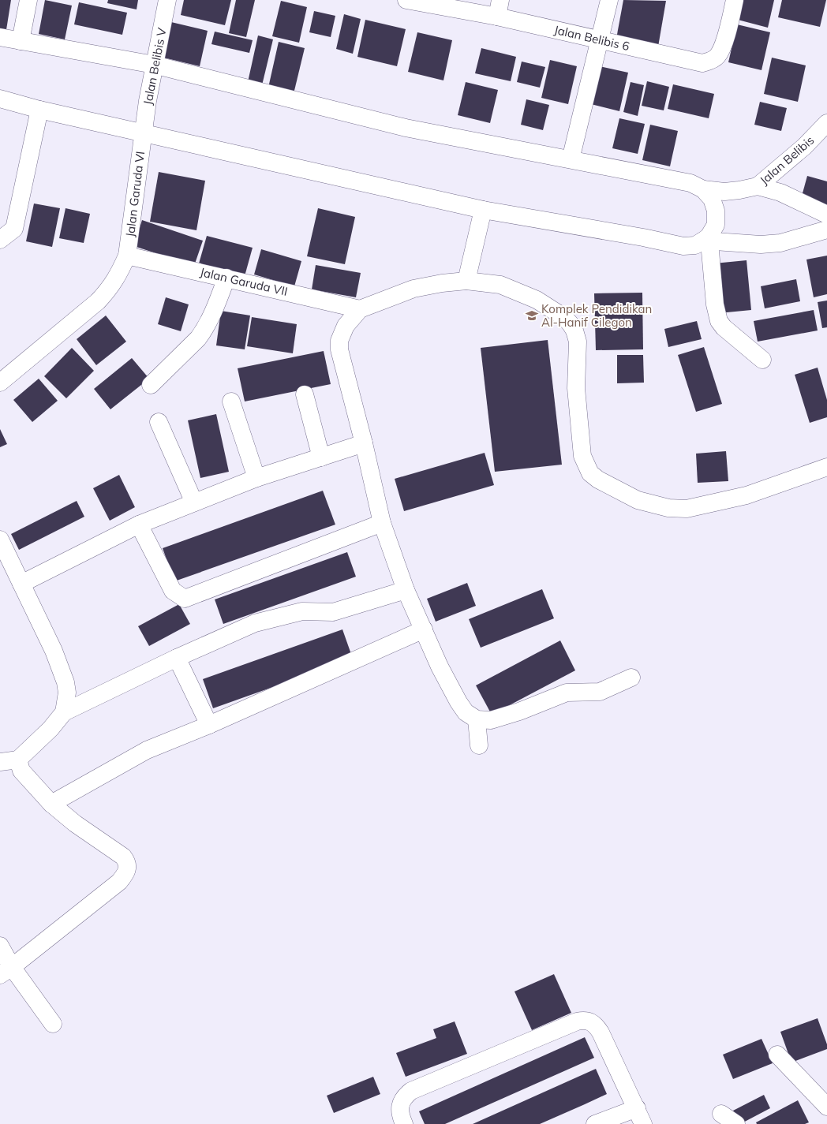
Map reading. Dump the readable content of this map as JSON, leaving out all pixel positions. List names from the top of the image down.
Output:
{
  "streets": {
    "street": [
      "Jalan Belibis 6",
      "Jalan Belibis V",
      "Jalan Belibis",
      "Jalan Garuda VI",
      "Jalan Garuda VII"
    ]
  },
  "crossings": [
    ["Jalan Belibis V", "Jalan Garuda VI"],
    ["Jalan Garuda VI", "Jalan Garuda VII"]
  ],
  "places": {
    "school or university": ["Komplek Pendidikan Al-Hanif Cilegon"]
  }
}
